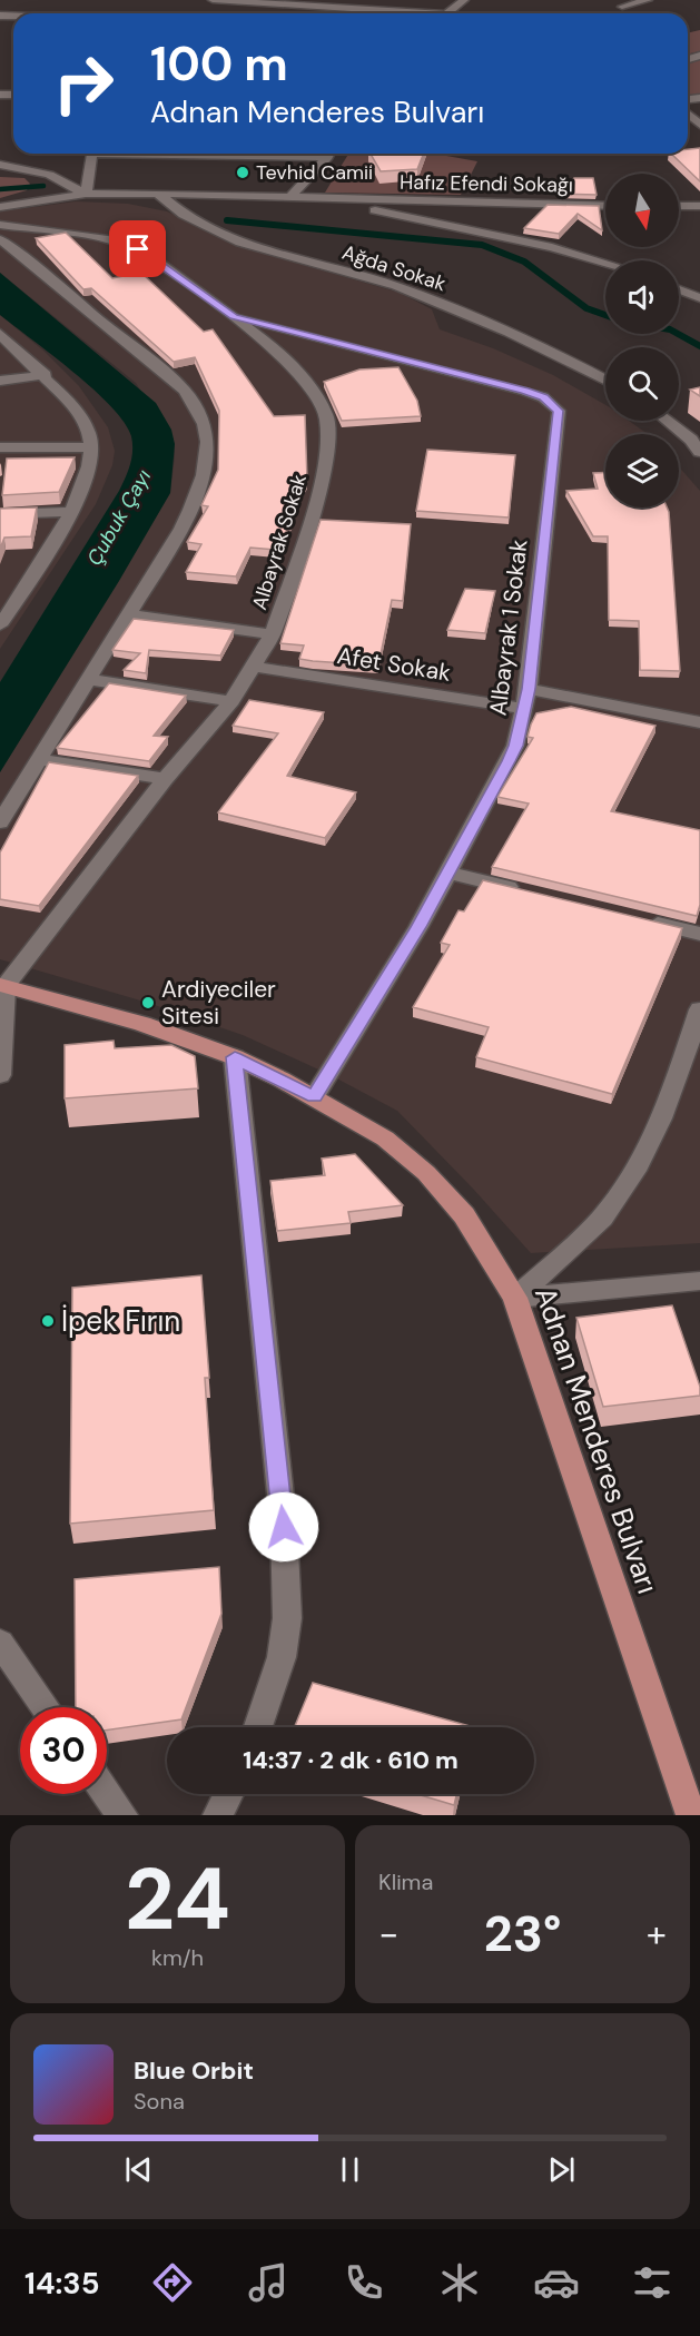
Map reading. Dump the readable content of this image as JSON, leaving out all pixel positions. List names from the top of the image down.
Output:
{
  "streets": {
    "main road": ["Adnan Menderes Bulvarı"],
    "street": [
      "Hafız Efendi Sokağı",
      "Ağda Sokak",
      "Albayrak Sokak",
      "Albayrak 1 Sokak",
      "Afet Sokak"
    ]
  },
  "crossings": [
    ["Hafız Efendi Sokağı", "Ağda Sokak"],
    ["Albayrak Sokak", "Albayrak 1 Sokak"],
    ["Albayrak Sokak", "Afet Sokak"],
    ["Albayrak Sokak", "Adnan Menderes Bulvarı"],
    ["Albayrak 1 Sokak", "Afet Sokak"],
    ["Albayrak 1 Sokak", "Adnan Menderes Bulvarı"]
  ],
  "water": ["Çubuk Çayı"],
  "places": ["Tevhid Camii", "Ardiyeciler Sitesi", "İpek Fırın"],
  "north": "bottom",
  "page": {
    "turn": ["100 m", "Adnan Menderes Bulvarı"],
    "limit": "30",
    "trip": "14:37 · 2 dk · 610 m",
    "tile": [
      ["24", "km/h"],
      "Klima"
    ],
    "heat": ["−", "23°", "+"],
    "song": ["Blue Orbit", "Sona"],
    "tabs": "14:35"
  }
}
